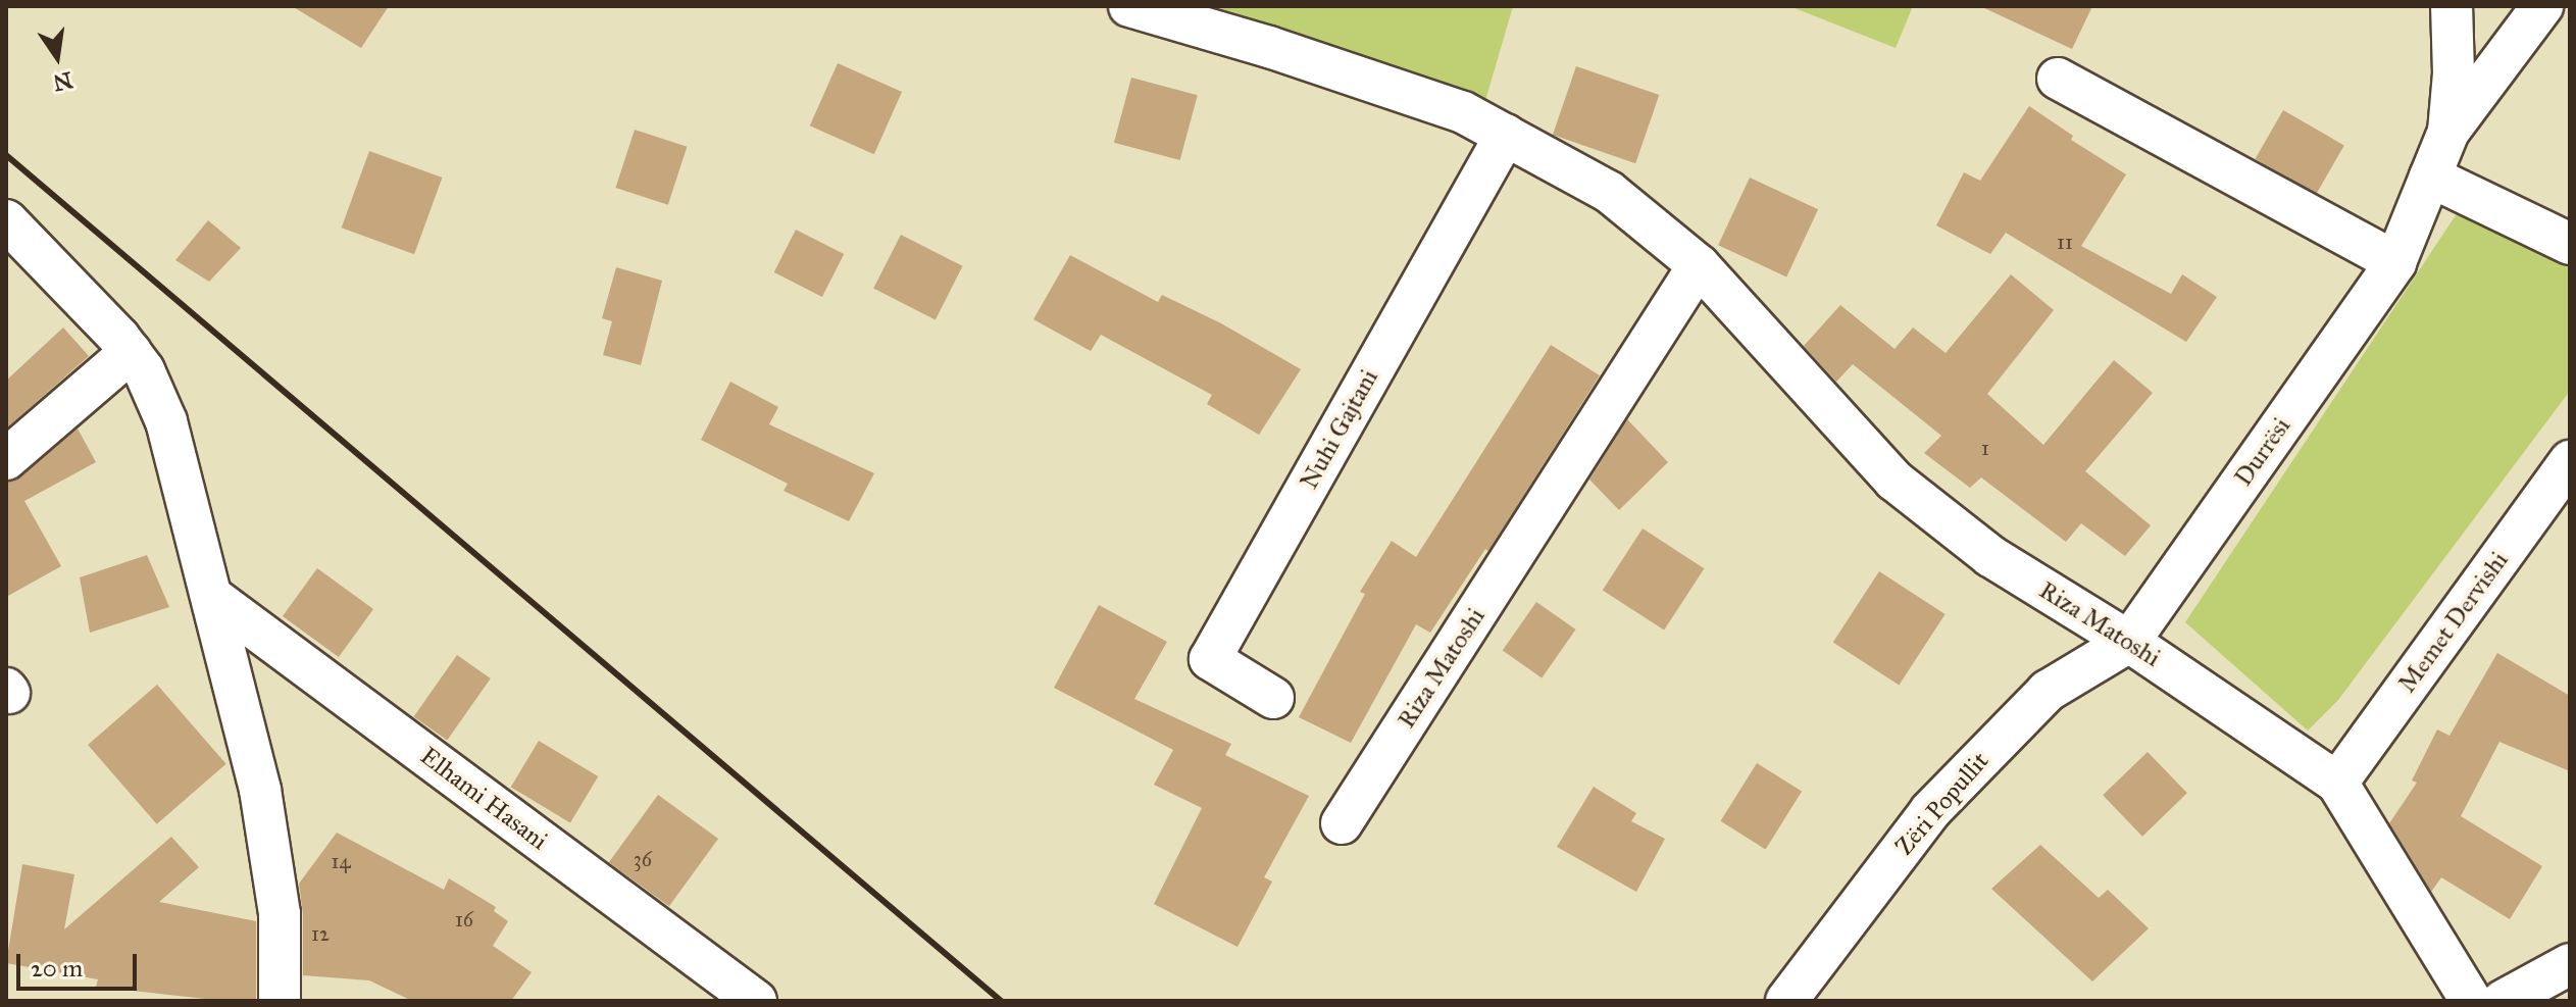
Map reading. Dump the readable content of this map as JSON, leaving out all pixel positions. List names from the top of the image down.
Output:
{
  "streets": {
    "street": [
      "Nuhi Gajtani",
      "Durrësi",
      "Memet Dervishi",
      "Riza Matoshi",
      "Elhami Hasani",
      "Zëri Popullit"
    ]
  },
  "crossings": [
    ["Nuhi Gajtani", "Riza Matoshi"],
    ["Durrësi", "Riza Matoshi"],
    ["Durrësi", "Zëri Popullit"],
    ["Memet Dervishi", "Riza Matoshi"],
    ["Riza Matoshi", "Zëri Popullit"]
  ],
  "house_numbers": [
    "11",
    "1",
    "36",
    "14",
    "16",
    "12"
  ],
  "scale_bar": "20 m",
  "north": "bottom"
}
